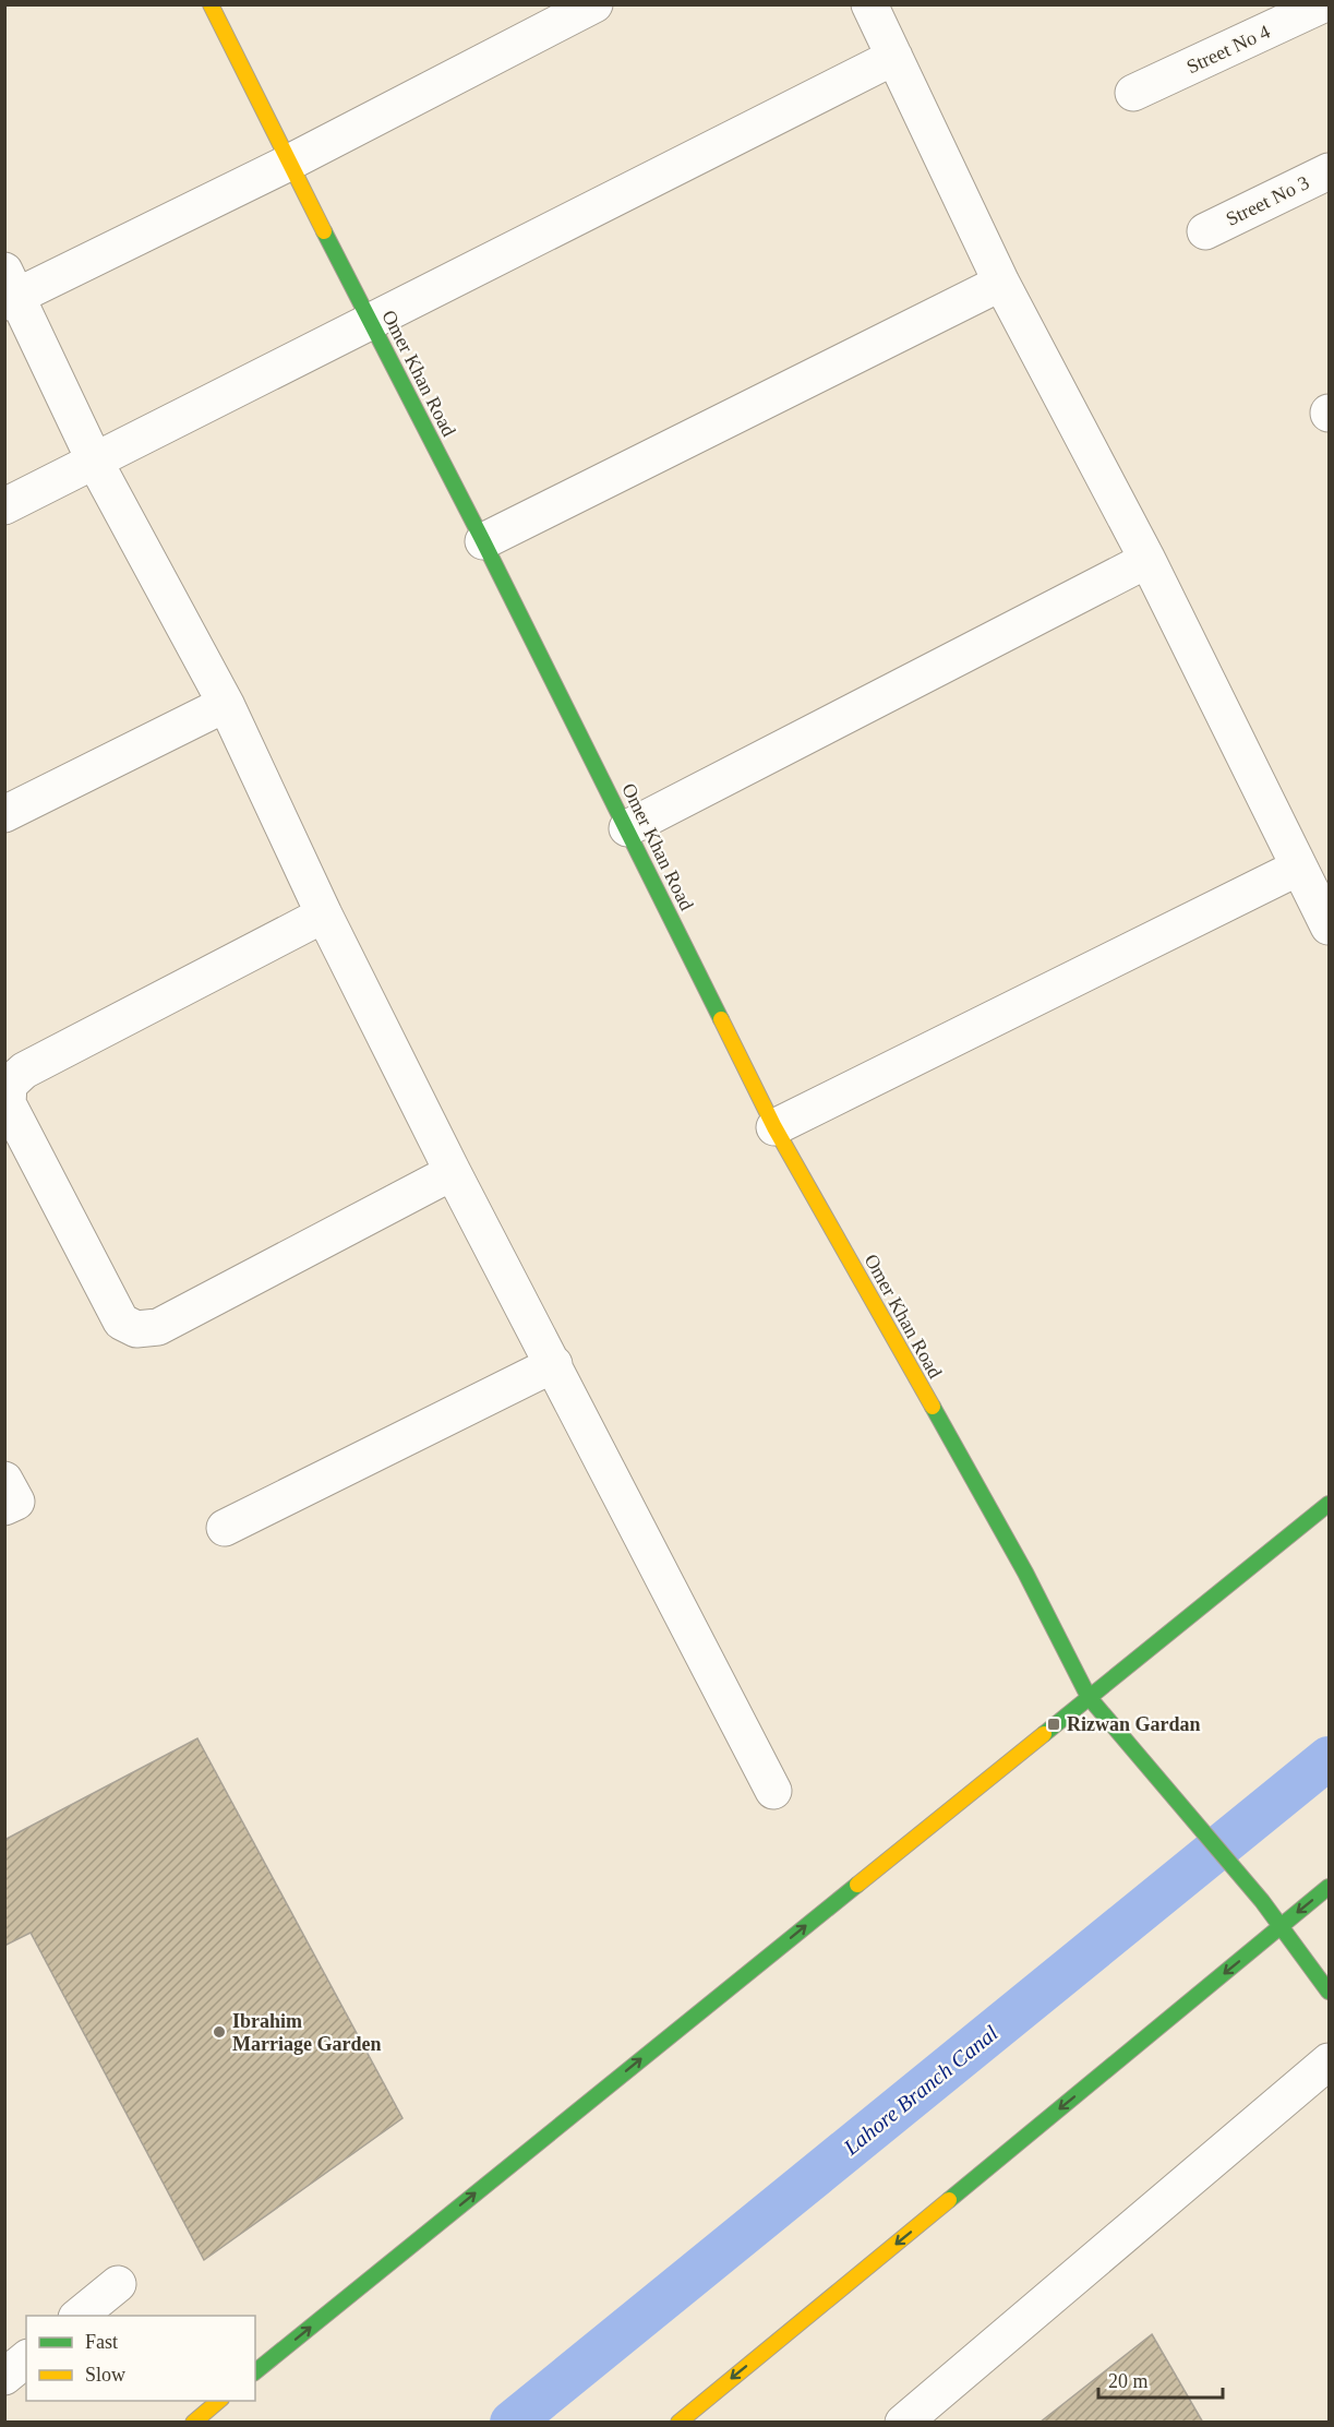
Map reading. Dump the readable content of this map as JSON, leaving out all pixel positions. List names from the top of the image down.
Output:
{
  "streets": {
    "main road": ["Omer Khan Road"],
    "street": ["Street No 4", "Street No 3"]
  },
  "water": ["Lahore Branch Canal"],
  "places": {
    "transit": ["Rizwan Gardan"],
    "other": ["Ibrahim Marriage Garden"]
  },
  "legend": ["Fast", "Slow"],
  "scale_bar": "20 m"
}
